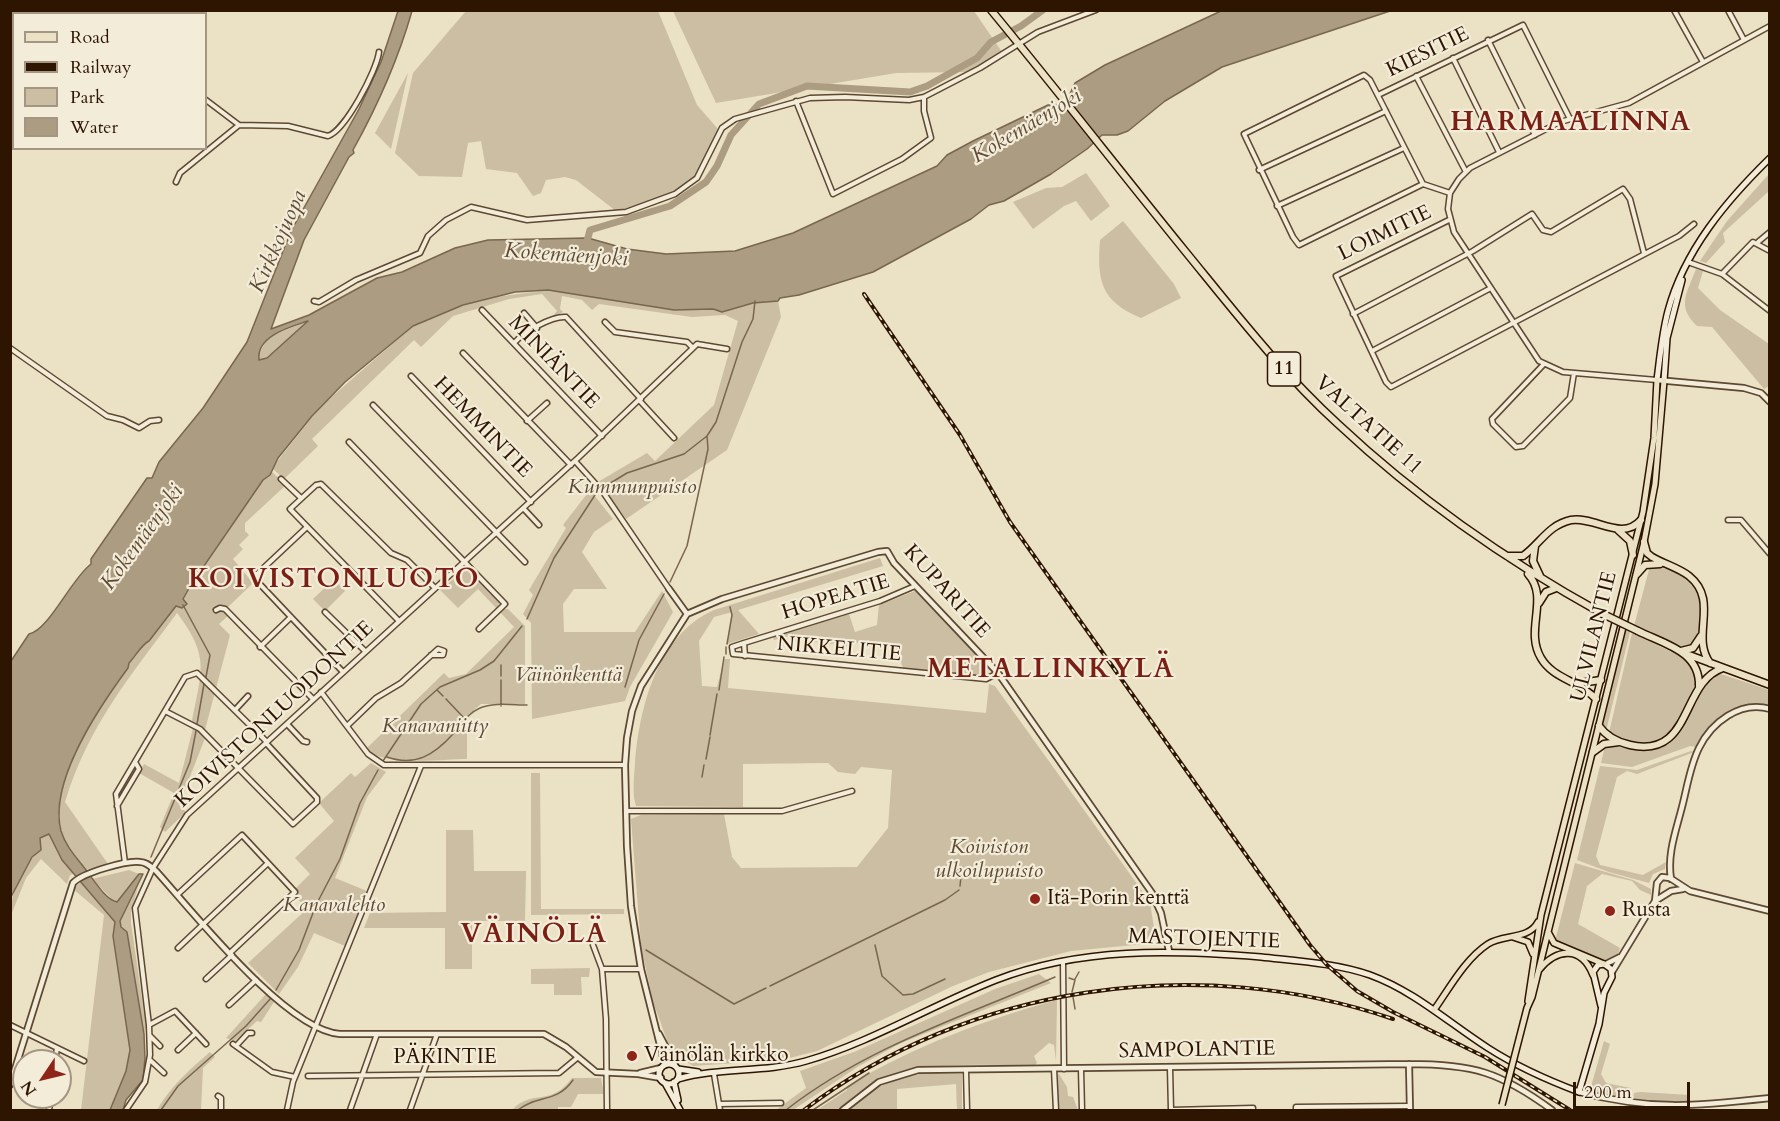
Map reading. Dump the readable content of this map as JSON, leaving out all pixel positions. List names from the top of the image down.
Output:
{
  "streets": {
    "highway": ["11", "VALTATIE 11"],
    "main road": ["ULVILANTIE", "MASTOJENTIE"],
    "street": [
      "KIESITIE",
      "LOIMITIE",
      "MINIÄNTIE",
      "HEMMINTIE",
      "KUPARITIE",
      "HOPEATIE",
      "NIKKELITIE",
      "KOIVISTONLUODONTIE",
      "SAMPOLANTIE",
      "PÄKINTIE"
    ]
  },
  "crossings": [
    ["MINIÄNTIE", "KOIVISTONLUODONTIE"],
    ["11", "VALTATIE 11"],
    ["HEMMINTIE", "KOIVISTONLUODONTIE"],
    ["KUPARITIE", "HOPEATIE"],
    ["KUPARITIE", "NIKKELITIE"],
    ["KUPARITIE", "MASTOJENTIE"],
    ["HOPEATIE", "NIKKELITIE"]
  ],
  "districts": [
    "HARMAALINNA",
    "KOIVISTONLUOTO",
    "METALLINKYLÄ",
    "VÄINÖLÄ"
  ],
  "water": ["Kokemäenjoki", "Kirkkojuopa"],
  "parks": [
    "Kummunpuisto",
    "Väinönkenttä",
    "Kanavaniitty",
    "Koiviston ulkoilupuisto",
    "Kanavalehto"
  ],
  "places": ["Itä-Porin kenttä", "Rusta", "Väinölän kirkko"],
  "legend": [
    "Road",
    "Railway",
    "Park",
    "Water"
  ],
  "scale_bar": "200 m",
  "north": "bottom left"
}
